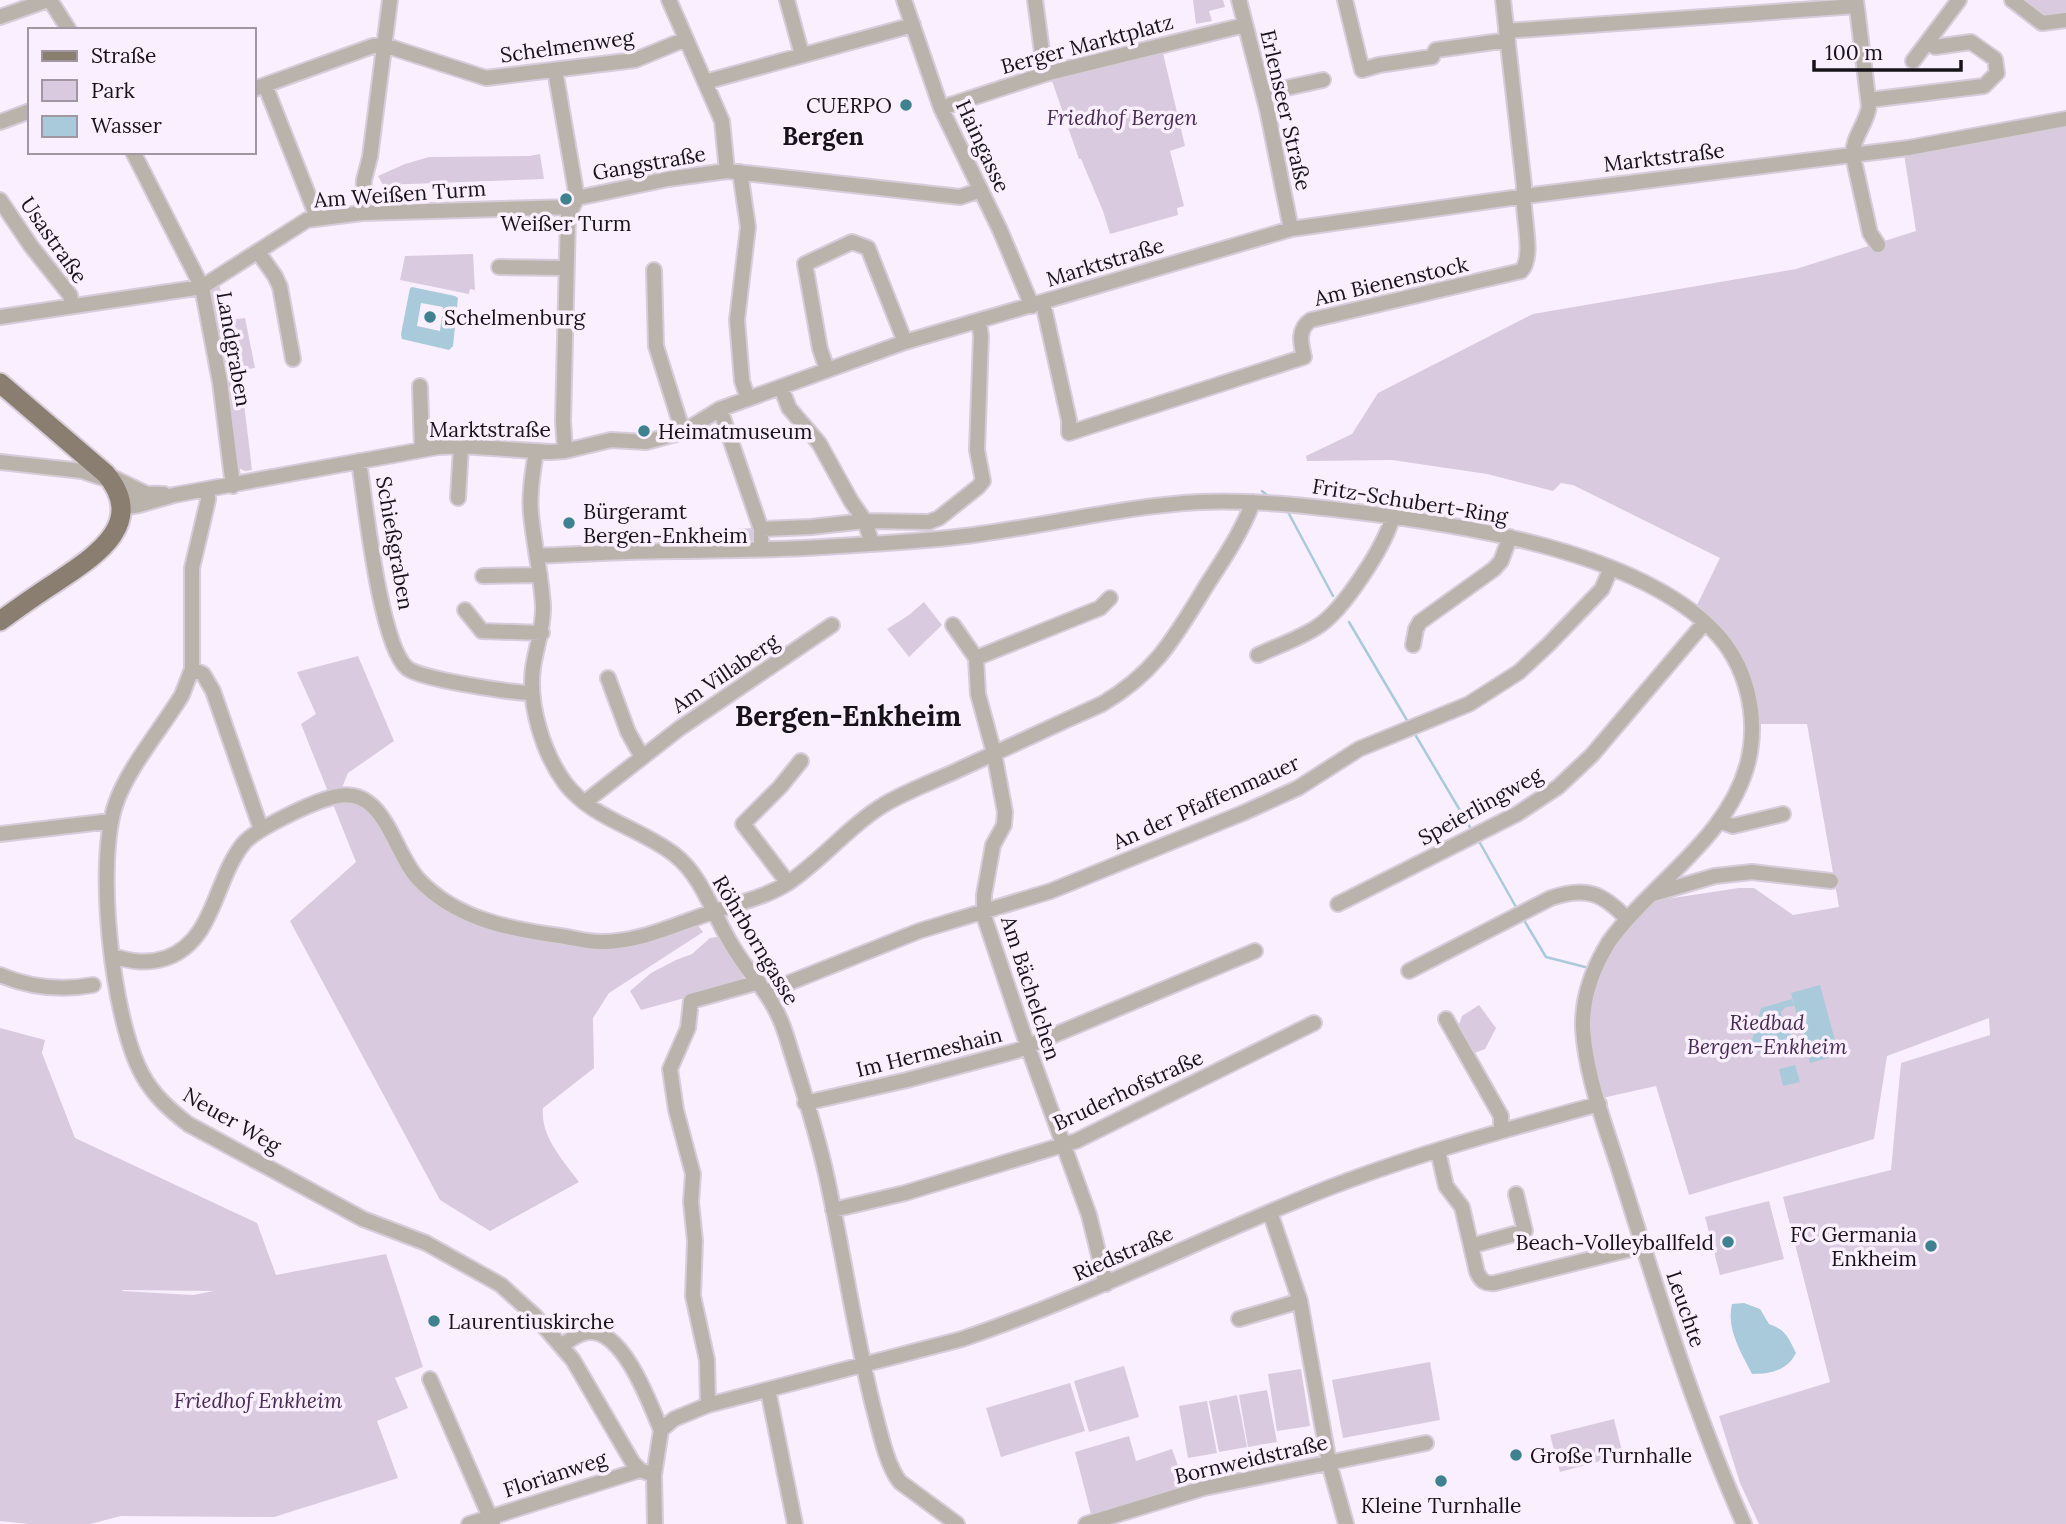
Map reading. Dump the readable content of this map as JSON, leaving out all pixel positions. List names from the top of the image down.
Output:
{
  "streets": {
    "street": [
      "Berger Marktplatz",
      "Schelmenweg",
      "Erlenseer Straße",
      "Haingasse",
      "Marktstraße",
      "Gangstraße",
      "Am Weißen Turm",
      "Usastraße",
      "Am Bienenstock",
      "Landgraben",
      "Fritz-Schubert-Ring",
      "Schießgraben",
      "Am Villaberg",
      "An der Pfaffenmauer",
      "Speierlingweg",
      "Röhrborngasse",
      "Am Bächelchen",
      "Im Hermeshain",
      "Bruderhofstraße",
      "Neuer Weg",
      "Riedstraße",
      "Leuchte",
      "Bornweidstraße",
      "Florianweg"
    ]
  },
  "crossings": [
    ["Berger Marktplatz", "Erlenseer Straße"],
    ["Berger Marktplatz", "Haingasse"],
    ["Erlenseer Straße", "Marktstraße"],
    ["Haingasse", "Marktstraße"],
    ["Haingasse", "Gangstraße"],
    ["Haingasse", "Am Bienenstock"],
    ["Marktstraße", "Am Bienenstock"],
    ["Marktstraße", "Landgraben"],
    ["Marktstraße", "Schießgraben"],
    ["Marktstraße", "Röhrborngasse"],
    ["Marktstraße", "Neuer Weg"],
    ["Gangstraße", "Am Weißen Turm"],
    ["Am Weißen Turm", "Usastraße"],
    ["Am Weißen Turm", "Landgraben"],
    ["Fritz-Schubert-Ring", "An der Pfaffenmauer"],
    ["Fritz-Schubert-Ring", "Speierlingweg"],
    ["Fritz-Schubert-Ring", "Röhrborngasse"],
    ["Fritz-Schubert-Ring", "Riedstraße"],
    ["Fritz-Schubert-Ring", "Leuchte"],
    ["Schießgraben", "Röhrborngasse"],
    ["Am Villaberg", "Röhrborngasse"],
    ["An der Pfaffenmauer", "Röhrborngasse"],
    ["An der Pfaffenmauer", "Am Bächelchen"],
    ["An der Pfaffenmauer", "Riedstraße"],
    ["Röhrborngasse", "Im Hermeshain"],
    ["Röhrborngasse", "Bruderhofstraße"],
    ["Röhrborngasse", "Riedstraße"],
    ["Am Bächelchen", "Im Hermeshain"],
    ["Am Bächelchen", "Bruderhofstraße"],
    ["Am Bächelchen", "Riedstraße"],
    ["Neuer Weg", "Florianweg"],
    ["Riedstraße", "Leuchte"]
  ],
  "districts": ["Bergen", "Bergen-Enkheim"],
  "parks": ["Friedhof Bergen", "Riedbad Bergen-Enkheim", "Friedhof Enkheim"],
  "places": [
    "CUERPO",
    "Weißer Turm",
    "Schelmenburg",
    "Heimatmuseum",
    "Bürgeramt Bergen-Enkheim",
    "Beach-Volleyballfeld",
    "FC Germania Enkheim",
    "Laurentiuskirche",
    "Große Turnhalle",
    "Kleine Turnhalle"
  ],
  "legend": ["Straße", "Park", "Wasser"],
  "scale_bar": "100 m"
}
